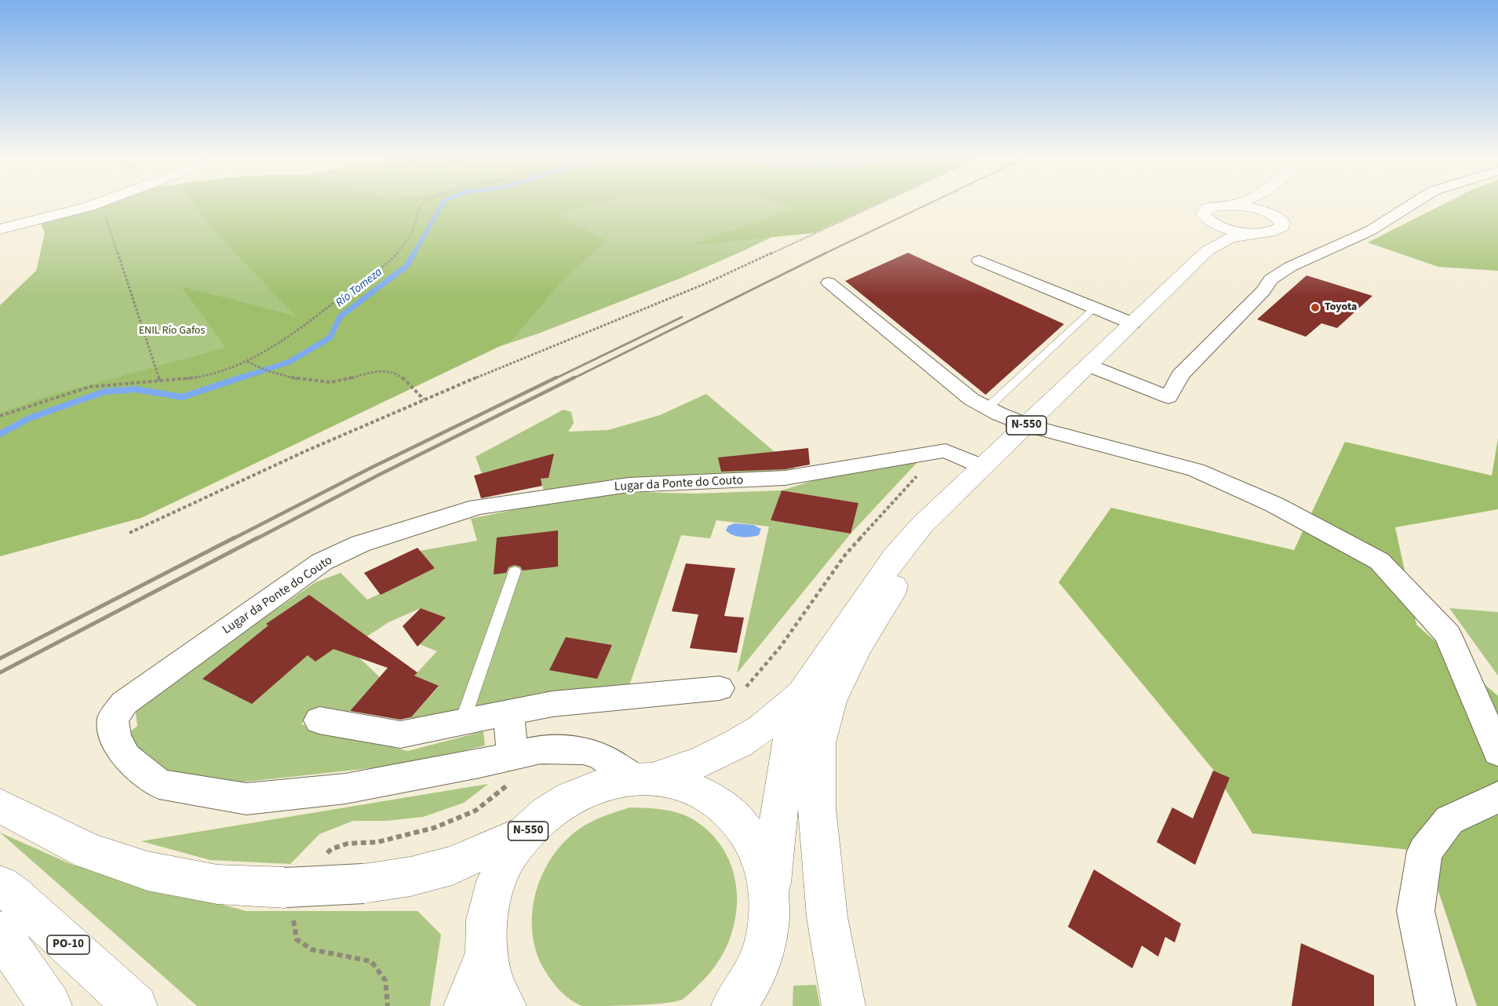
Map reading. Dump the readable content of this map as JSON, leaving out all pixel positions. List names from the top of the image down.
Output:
{
  "streets": {
    "main road": ["N-550", "PO-10"],
    "street": ["Lugar da Ponte do Couto"]
  },
  "crossings": [
    ["N-550", "Lugar da Ponte do Couto"]
  ],
  "water": ["Río Tomeza"],
  "parks": ["ENIL Río Gafos"],
  "places": ["Toyota"]
}
